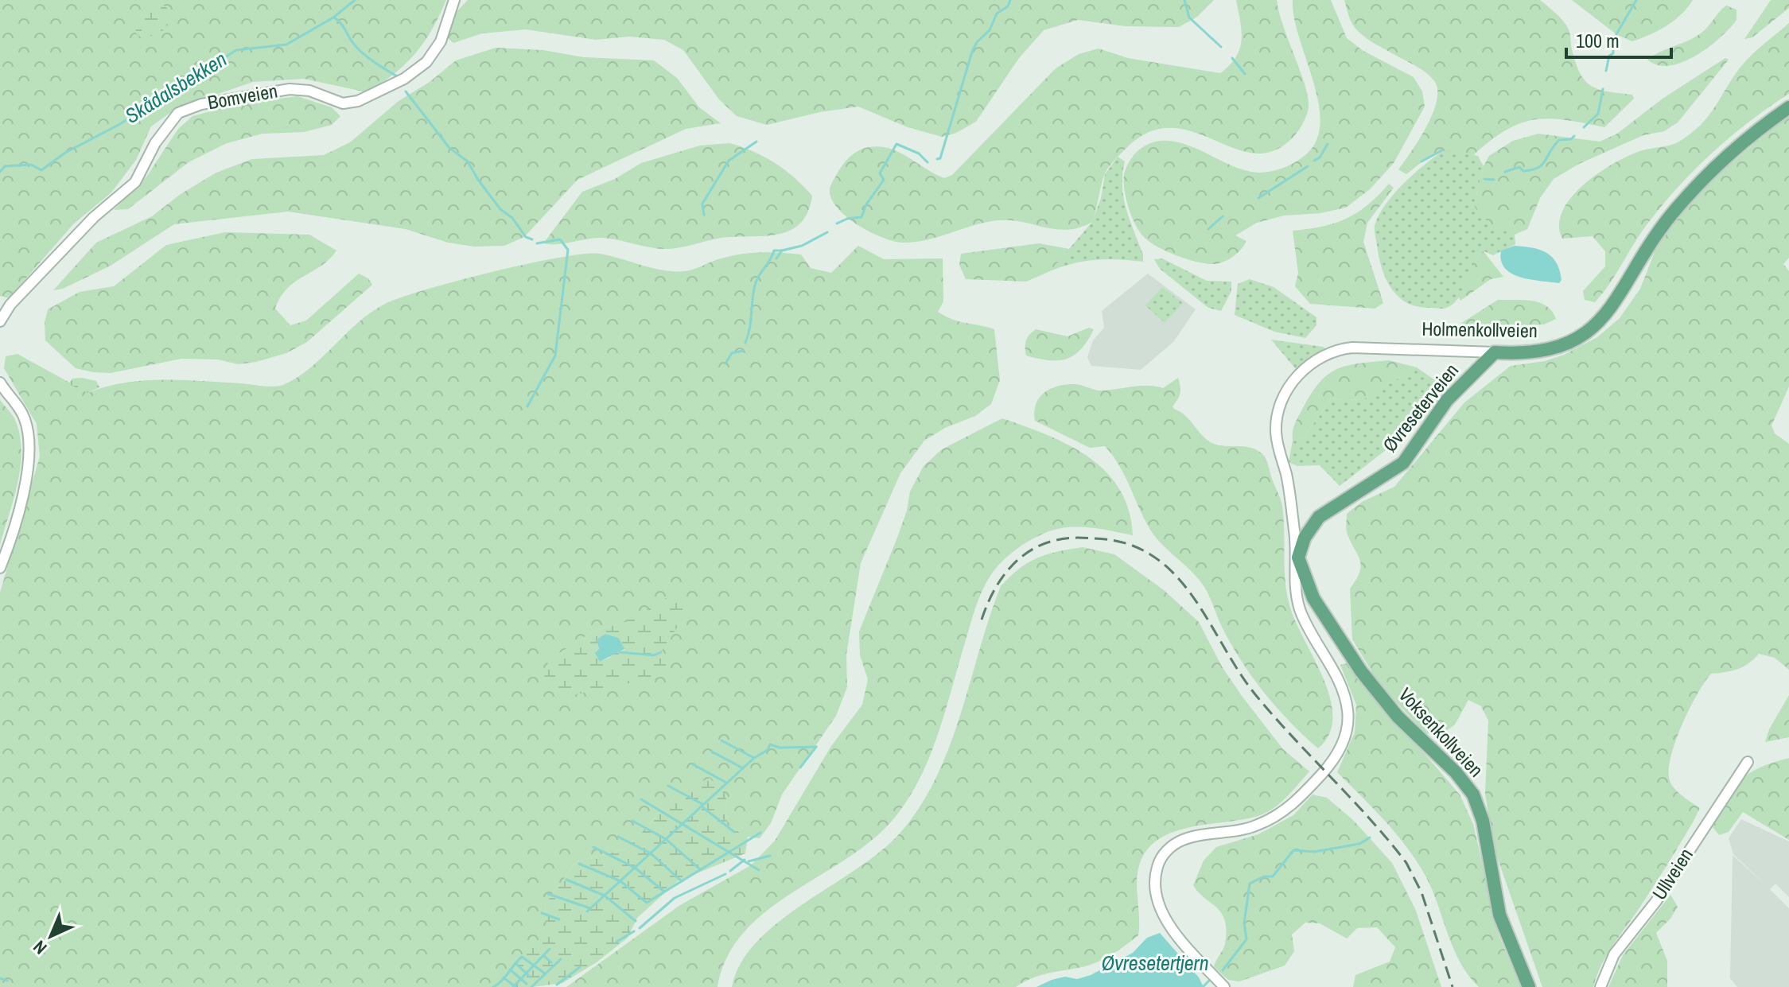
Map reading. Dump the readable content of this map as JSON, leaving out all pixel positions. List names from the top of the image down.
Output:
{
  "streets": {
    "main road": ["Holmenkollveien", "Øvreseterveien", "Voksenkollveien"],
    "street": ["Bomveien", "Ullveien"]
  },
  "crossings": [
    ["Holmenkollveien", "Øvreseterveien"],
    ["Holmenkollveien", "Voksenkollveien"],
    ["Øvreseterveien", "Voksenkollveien"]
  ],
  "water": ["Skådalsbekken", "Øvresetertjern"],
  "scale_bar": "100 m",
  "north": "bottom left"
}
